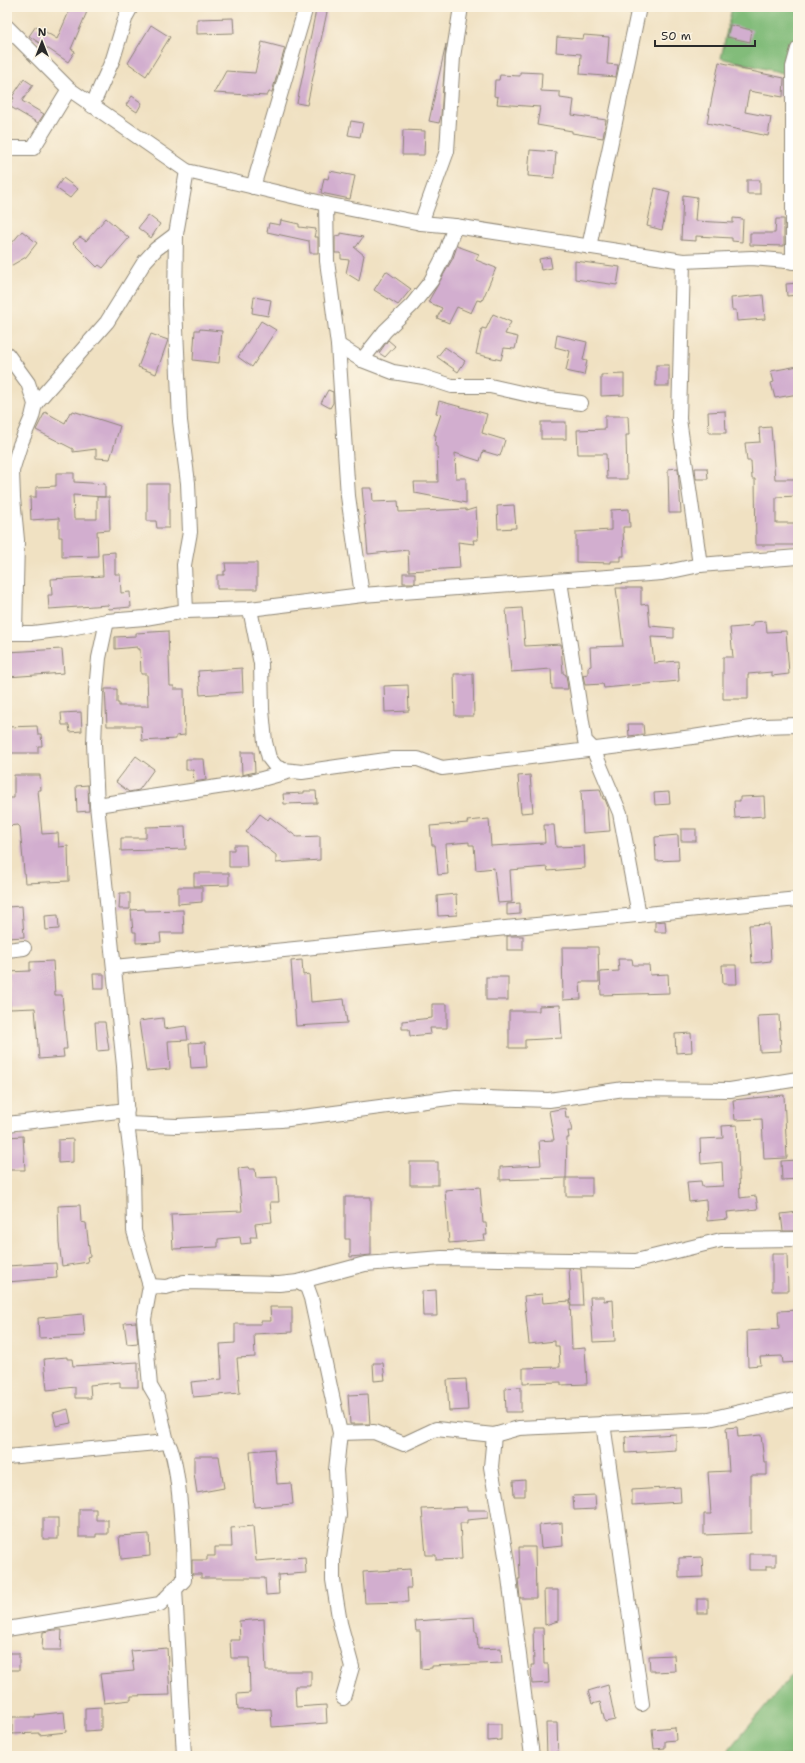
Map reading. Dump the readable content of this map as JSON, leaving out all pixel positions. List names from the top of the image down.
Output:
{
  "scale_bar": "50 m",
  "north": "top"
}
